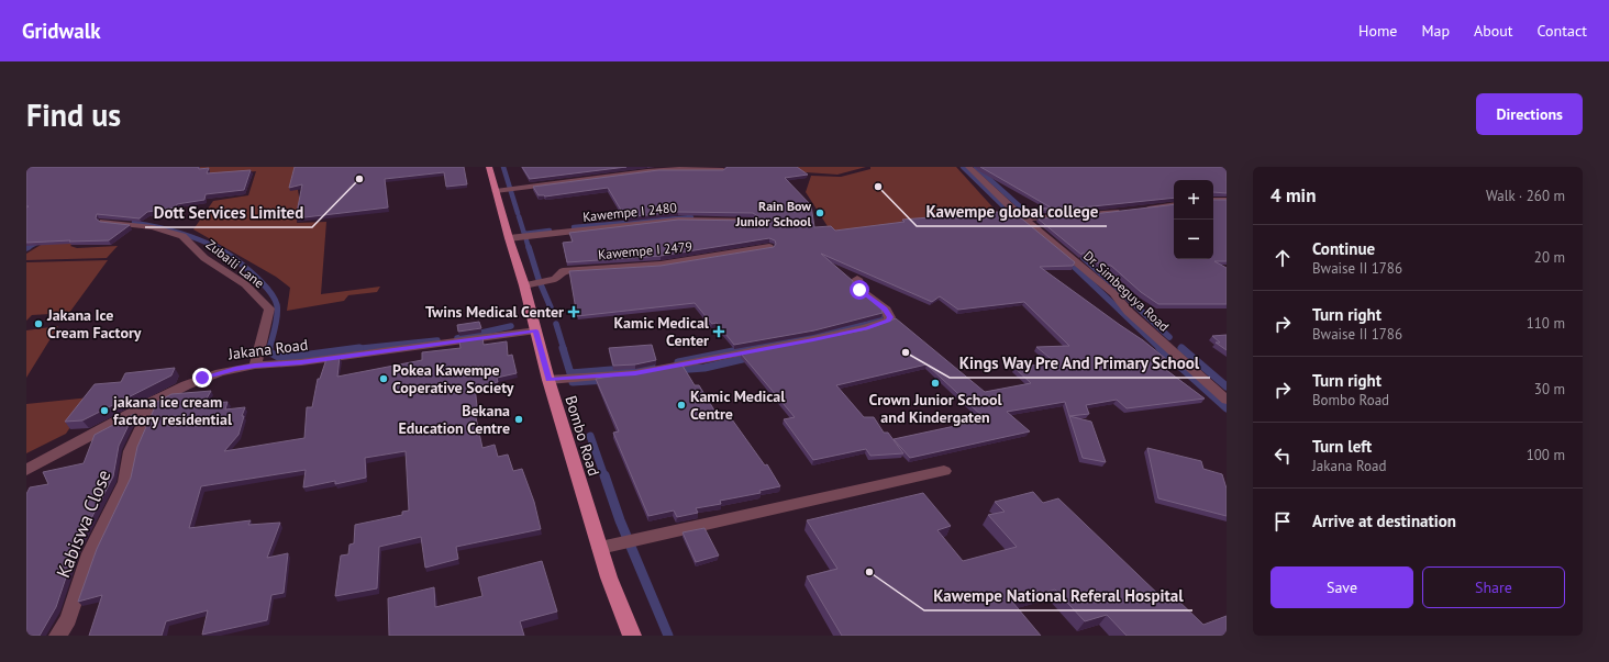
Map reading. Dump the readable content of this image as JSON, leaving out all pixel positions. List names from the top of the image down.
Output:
{
  "streets": {
    "main road": ["Bombo Road"],
    "street": [
      "Kawempe I 2480",
      "Kawempe I 2479",
      "Zubaili Lane",
      "Dr. Simbeguya Road",
      "Jakana Road",
      "Kabiswa Close"
    ]
  },
  "crossings": [
    ["Kawempe I 2480", "Bombo Road"],
    ["Kawempe I 2479", "Bombo Road"],
    ["Zubaili Lane", "Jakana Road"],
    ["Jakana Road", "Bombo Road"],
    ["Jakana Road", "Kabiswa Close"]
  ],
  "places": {
    "other": [
      "Dott Services Limited",
      "Kawempe global college",
      "Rain Bow Junior School",
      "Jakana Ice Cream Factory",
      "Kings Way Pre And Primary School",
      "Pokea Kawempe Coperative Society",
      "Crown Junior School and Kindergaten",
      "Kamic Medical Centre",
      "jakana ice cream factory residential",
      "Bekana Education Centre",
      "Kawempe National Referal Hospital"
    ],
    "health": ["Twins Medical Center", "Kamic Medical Center"]
  },
  "page": {
    "header": "Gridwalk",
    "nav": [
      "Home",
      "Map",
      "About",
      "Contact"
    ],
    "buttons": [
      "Directions",
      ["Save", "Share"]
    ],
    "title": "Find us",
    "heading": ["4 min", "Walk · 260 m"],
    "map_buttons": ["+", "−"],
    "list": [
      ["Continue", "Bwaise II 1786", "20 m"],
      ["Turn right", "Bwaise II 1786", "110 m"],
      ["Turn right", "Bombo Road", "30 m"],
      ["Turn left", "Jakana Road", "100 m"],
      "Arrive at destination"
    ]
  }
}
